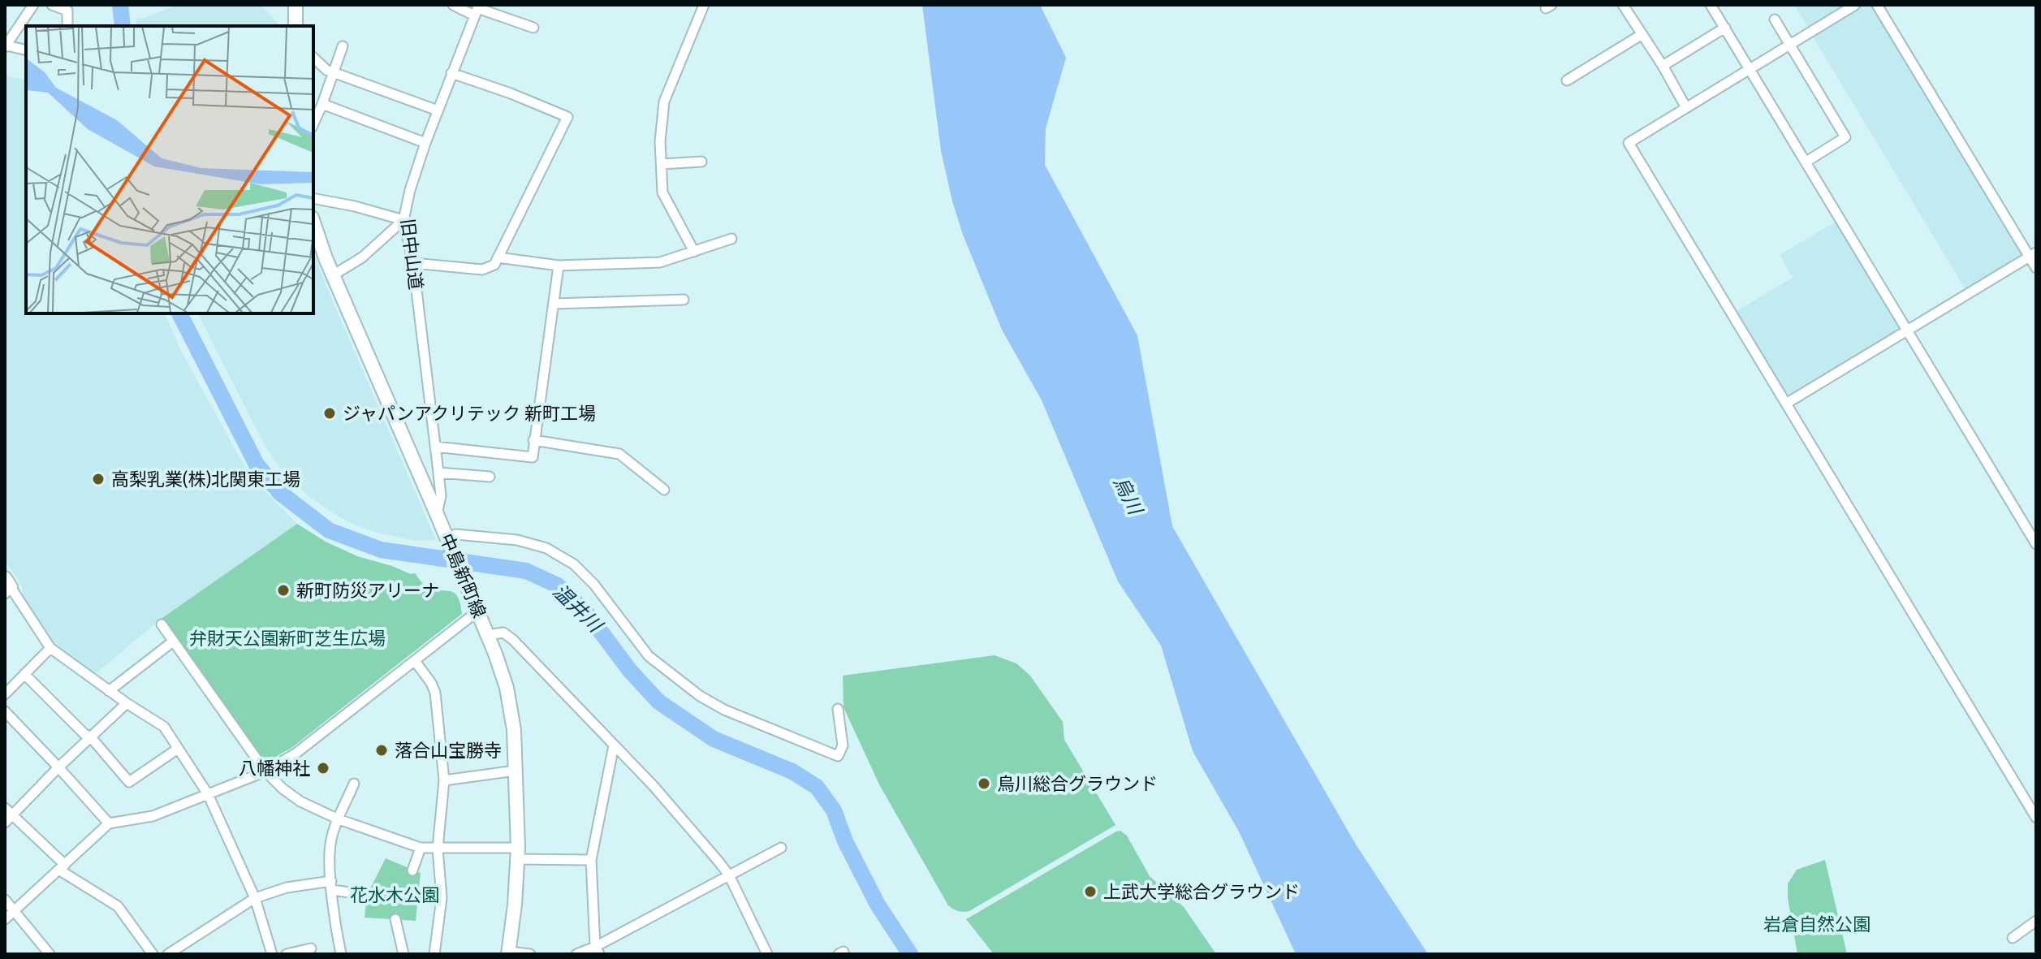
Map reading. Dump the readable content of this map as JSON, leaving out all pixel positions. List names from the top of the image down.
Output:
{
  "streets": {
    "main road": ["中島新町線"],
    "street": ["旧中山道"]
  },
  "crossings": [
    ["旧中山道", "中島新町線"]
  ],
  "water": ["烏川", "温井川"],
  "parks": ["弁財天公園新町芝生広場", "花水木公園", "岩倉自然公園"],
  "places": [
    "ジャパンアクリテック 新町工場",
    "高梨乳業(株)北関東工場",
    "新町防災アリーナ",
    "落合山宝勝寺",
    "八幡神社",
    "烏川総合グラウンド",
    "上武大学総合グラウンド"
  ]
}
